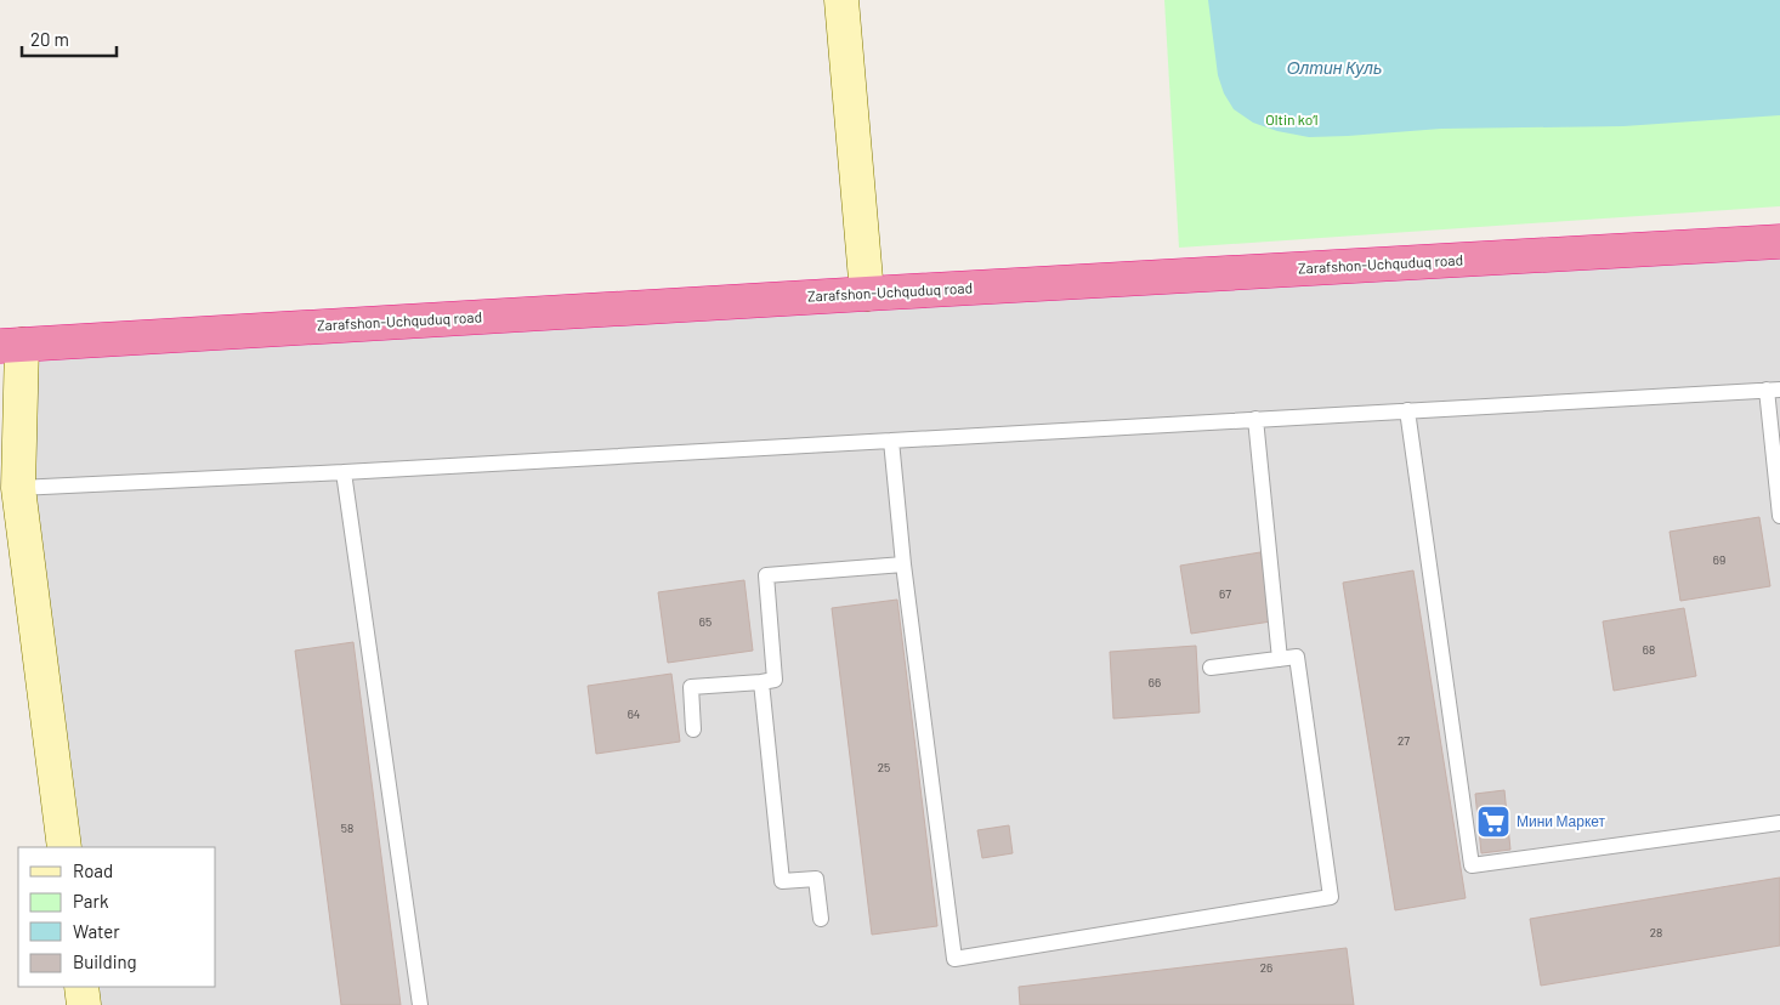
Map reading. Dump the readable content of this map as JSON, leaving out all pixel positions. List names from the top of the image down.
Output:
{
  "streets": {
    "highway": ["Zarafshon-Uchquduq road"]
  },
  "water": ["Олтин Куль"],
  "parks": ["Oltin ko‘l"],
  "places": {
    "supermarket": ["Мини Маркет"]
  },
  "house_numbers": [
    "69",
    "67",
    "65",
    "68",
    "66",
    "64",
    "27",
    "25",
    "58",
    "28",
    "26"
  ],
  "legend": [
    "Road",
    "Park",
    "Water",
    "Building"
  ],
  "scale_bar": "20 m"
}
